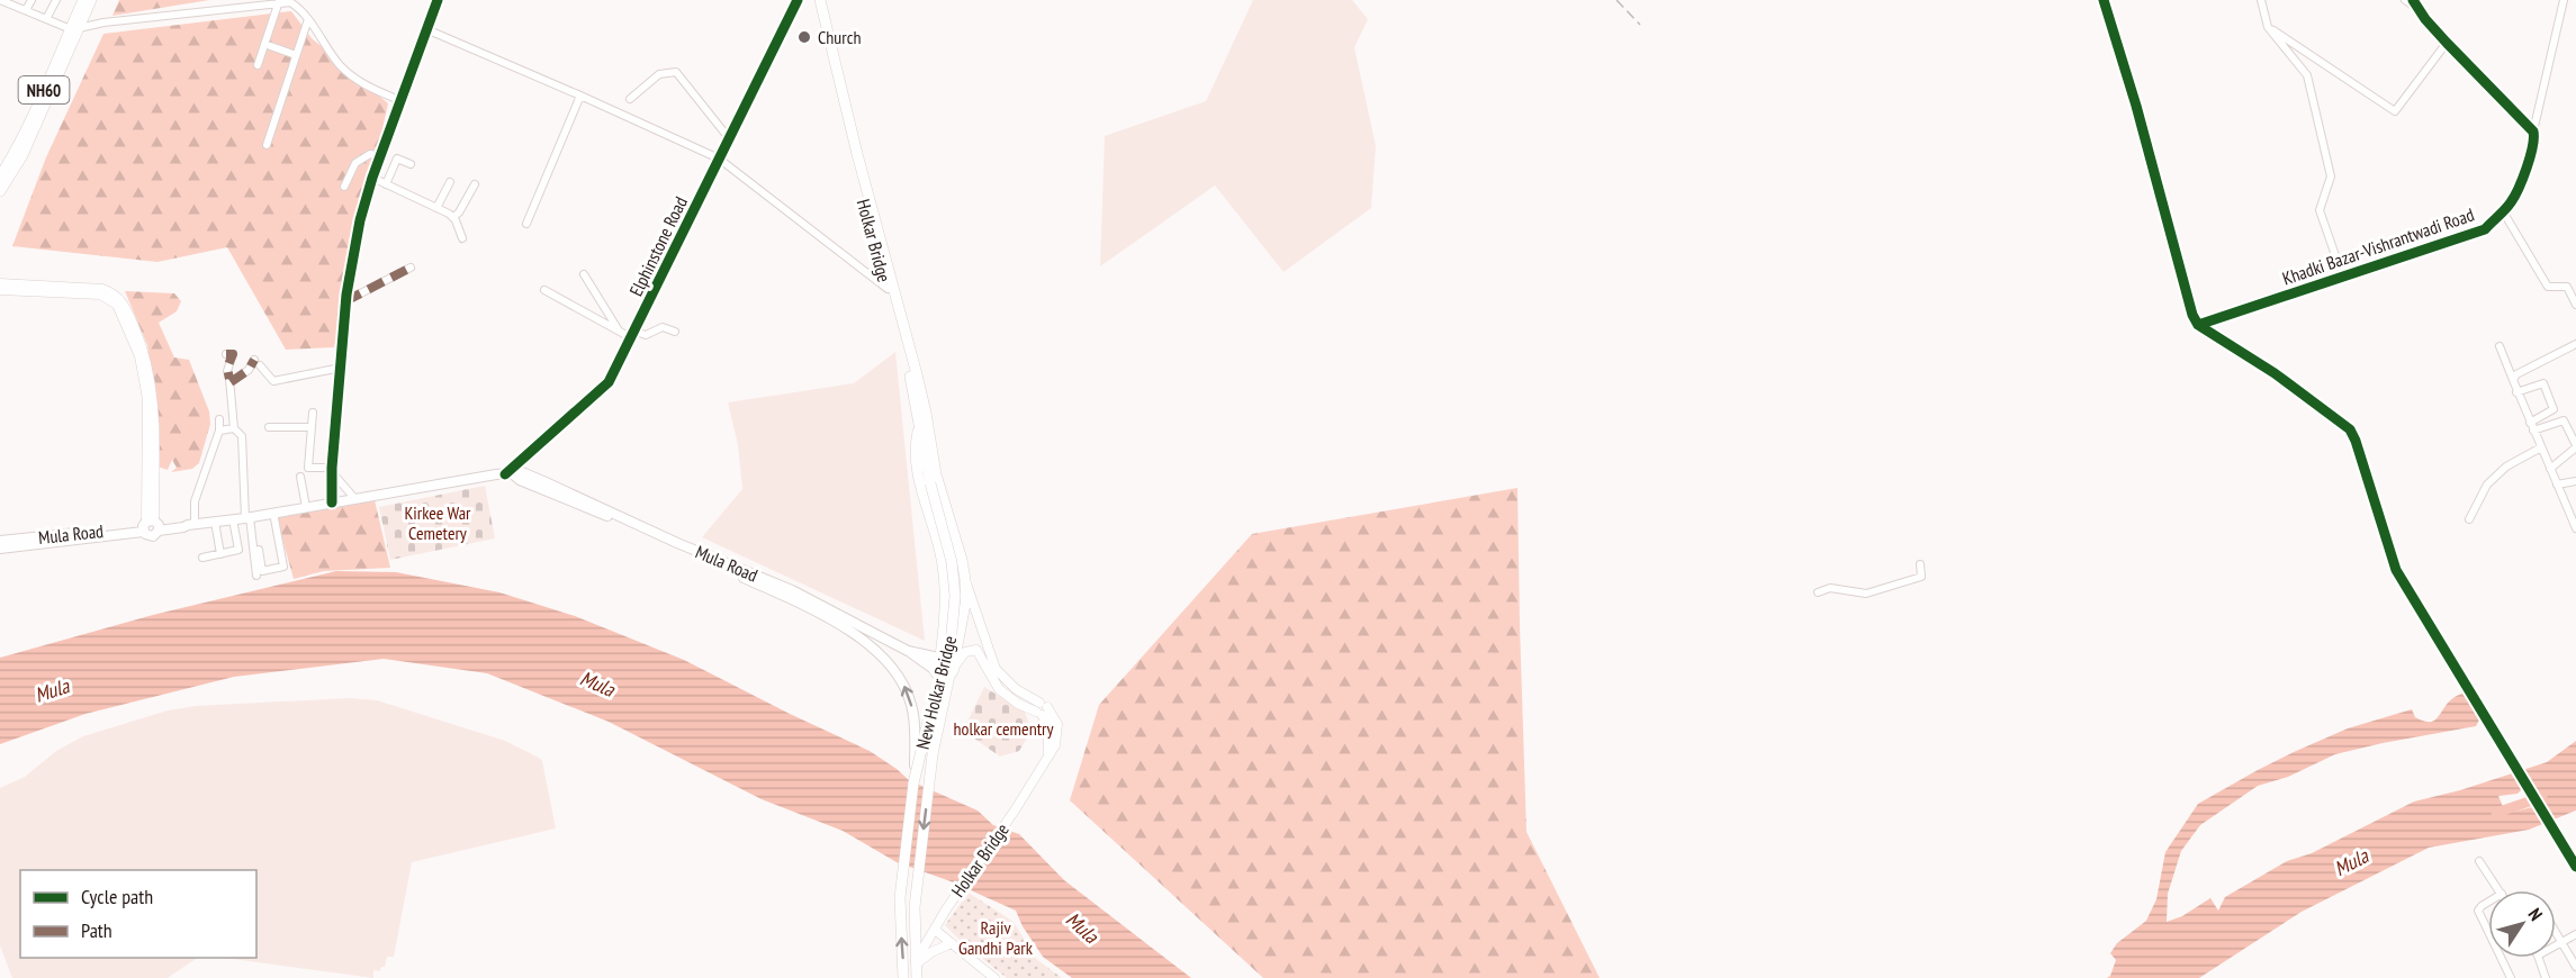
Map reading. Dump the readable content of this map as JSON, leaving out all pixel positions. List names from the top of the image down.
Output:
{
  "streets": {
    "main road": [
      "NH60",
      "Holkar Bridge",
      "Mula Road",
      "New Holkar Bridge"
    ],
    "street": ["Elphinstone Road", "Khadki Bazar-Vishrantwadi Road"]
  },
  "crossings": [
    ["Holkar Bridge", "New Holkar Bridge"],
    ["Elphinstone Road", "Mula Road"],
    ["Mula Road", "New Holkar Bridge"]
  ],
  "water": ["Mula"],
  "parks": ["Kirkee War Cemetery", "holkar cementry", "Rajiv Gandhi Park"],
  "places": ["Church"],
  "legend": ["Cycle path", "Path"],
  "north": "top right"
}
